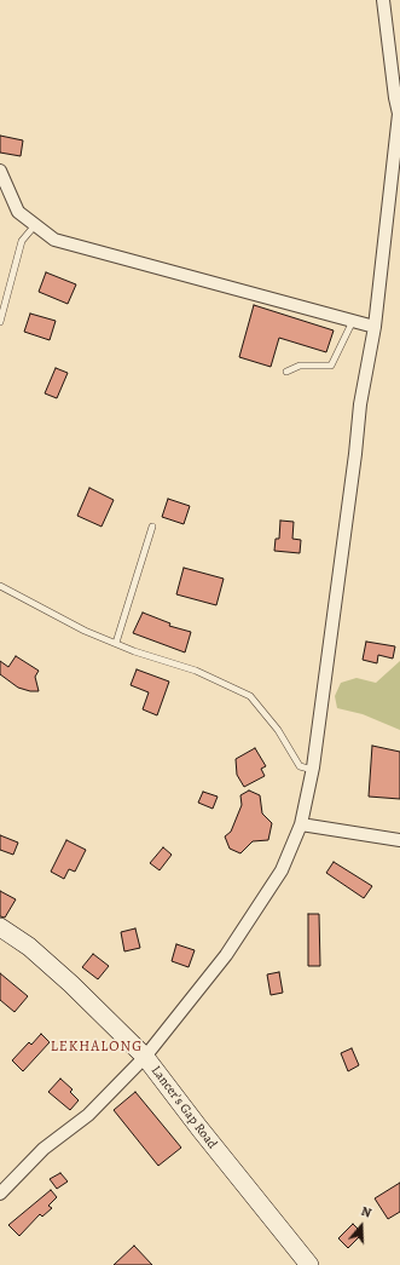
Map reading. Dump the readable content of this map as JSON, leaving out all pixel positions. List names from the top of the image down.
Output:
{
  "streets": {
    "main road": ["Lancer's Gap Road"]
  },
  "districts": ["LEKHALONG"],
  "north": "top"
}
